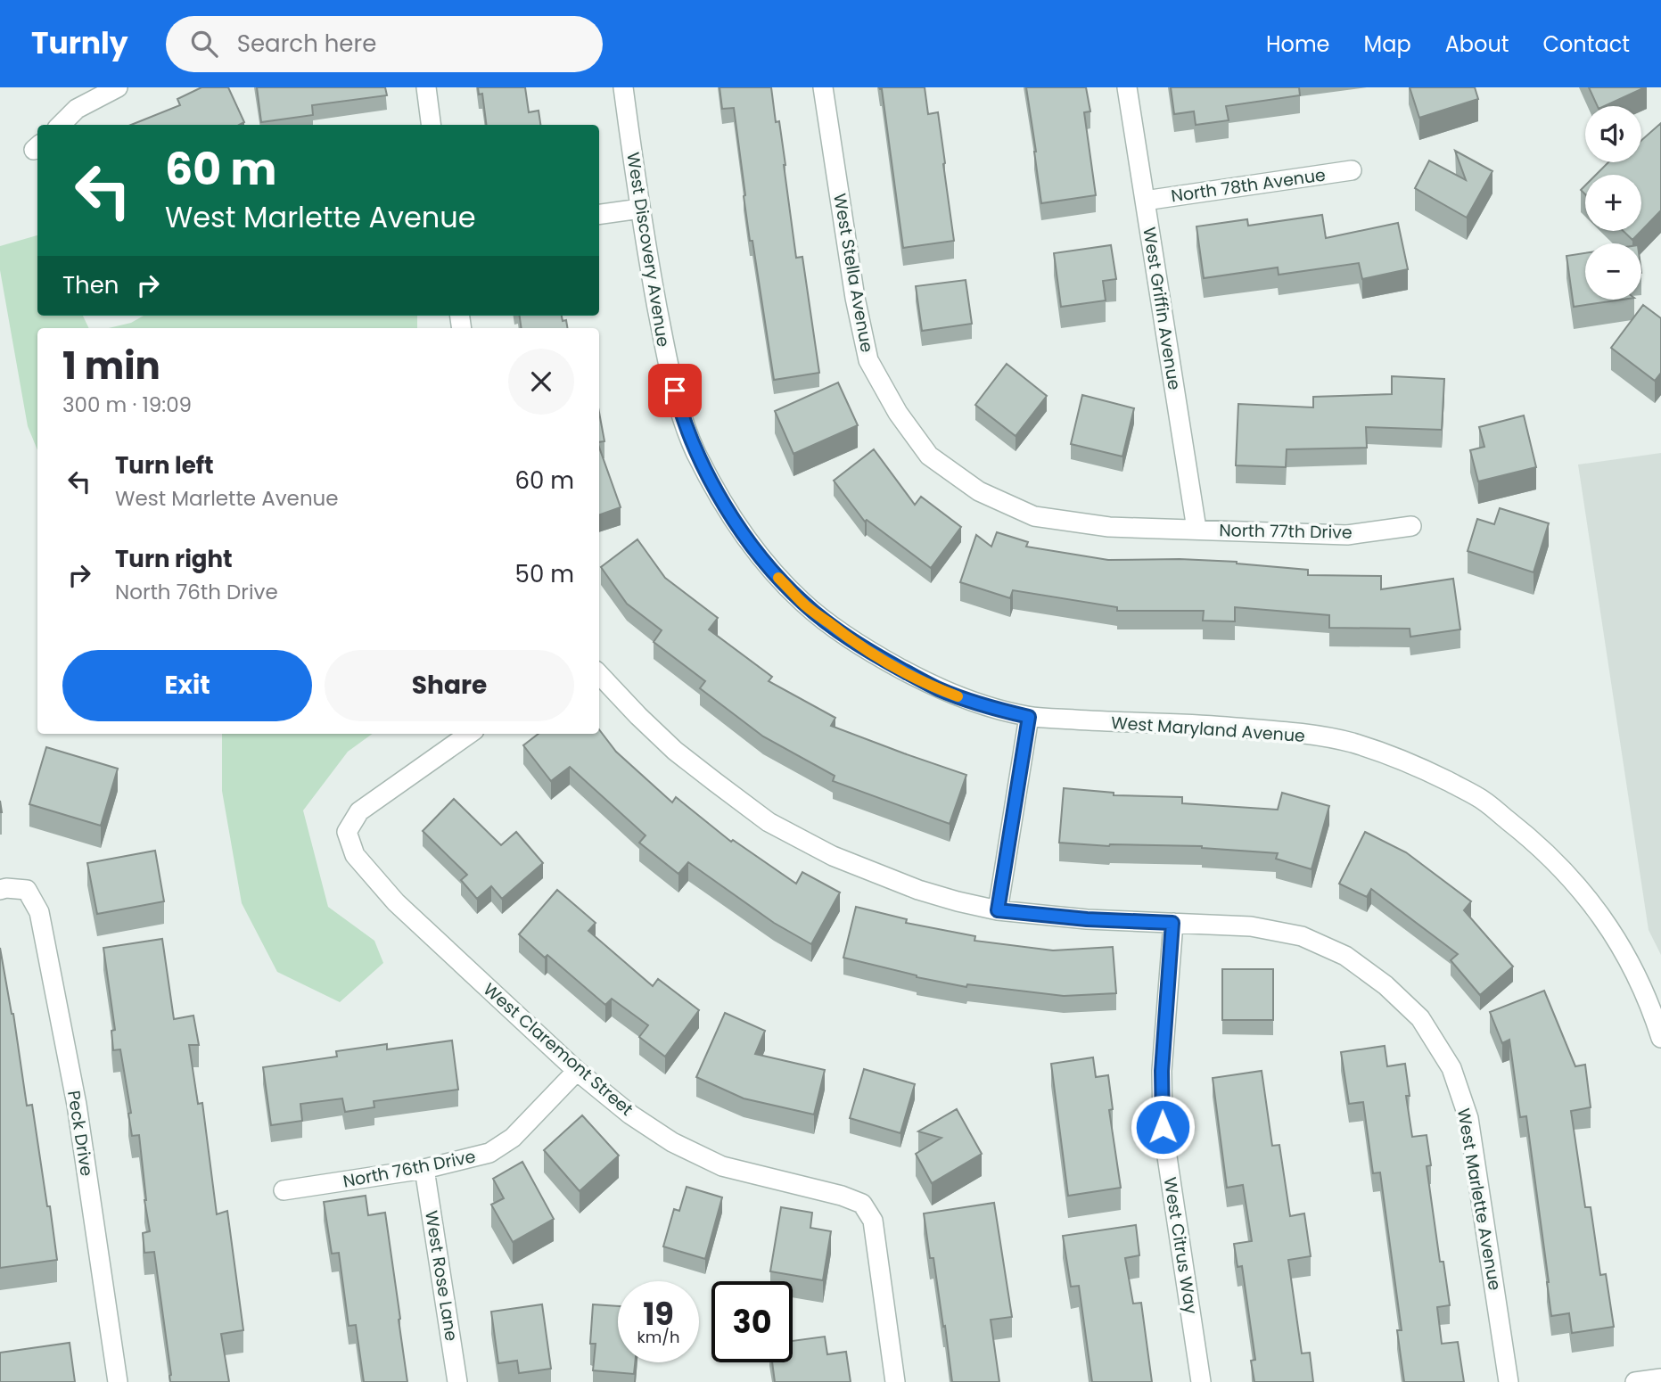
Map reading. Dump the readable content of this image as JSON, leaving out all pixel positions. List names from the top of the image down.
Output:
{
  "streets": {
    "street": [
      "North 78th Avenue",
      "West Discovery Avenue",
      "West Stella Avenue",
      "West Griffin Avenue",
      "North 77th Drive",
      "West Maryland Avenue",
      "West Claremont Street",
      "Peck Drive",
      "North 76th Drive",
      "West Marlette Avenue",
      "West Citrus Way",
      "West Rose Lane"
    ]
  },
  "crossings": [
    ["North 78th Avenue", "West Griffin Avenue"],
    ["West Discovery Avenue", "West Maryland Avenue"],
    ["West Stella Avenue", "West Griffin Avenue"],
    ["West Stella Avenue", "North 77th Drive"],
    ["West Griffin Avenue", "North 77th Drive"],
    ["West Claremont Street", "North 76th Drive"],
    ["North 76th Drive", "West Rose Lane"],
    ["West Marlette Avenue", "West Citrus Way"]
  ],
  "page": {
    "header": "Turnly",
    "search": "Search here",
    "nav": [
      "Home",
      "Map",
      "About",
      "Contact"
    ],
    "map_buttons": ["+", "−"],
    "turn": ["60 m", "West Marlette Avenue"],
    "then": "Then",
    "heading": ["1 min", "300 m · 19:09"],
    "list": [
      {
        "name": "Turn left",
        "note": "West Marlette Avenue",
        "value": "60 m"
      },
      {
        "name": "Turn right",
        "note": "North 76th Drive",
        "value": "50 m"
      }
    ],
    "buttons": ["Exit", "Share"],
    "speed": "19 km/h",
    "limit": "30"
  }
}
